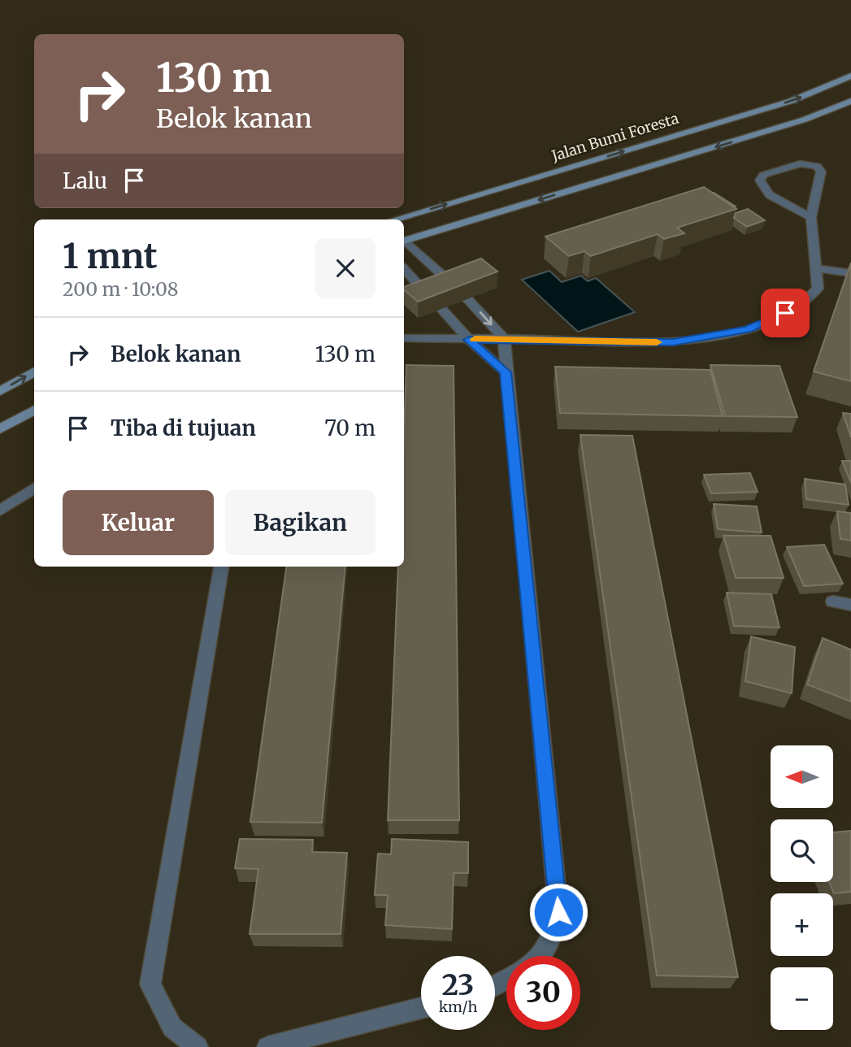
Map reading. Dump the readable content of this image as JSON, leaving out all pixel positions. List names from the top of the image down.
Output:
{
  "streets": {
    "main road": ["Jalan Bumi Foresta"]
  },
  "north": "left",
  "page": {
    "turn": ["130 m", "Belok kanan"],
    "then": "Lalu",
    "heading": ["1 mnt", "200 m · 10:08"],
    "list": [
      {
        "name": "Belok kanan",
        "value": "130 m"
      },
      {
        "name": "Tiba di tujuan",
        "value": "70 m"
      }
    ],
    "buttons": ["Keluar", "Bagikan"],
    "map_buttons": ["+", "−"],
    "speed": "23 km/h",
    "limit": "30"
  }
}
